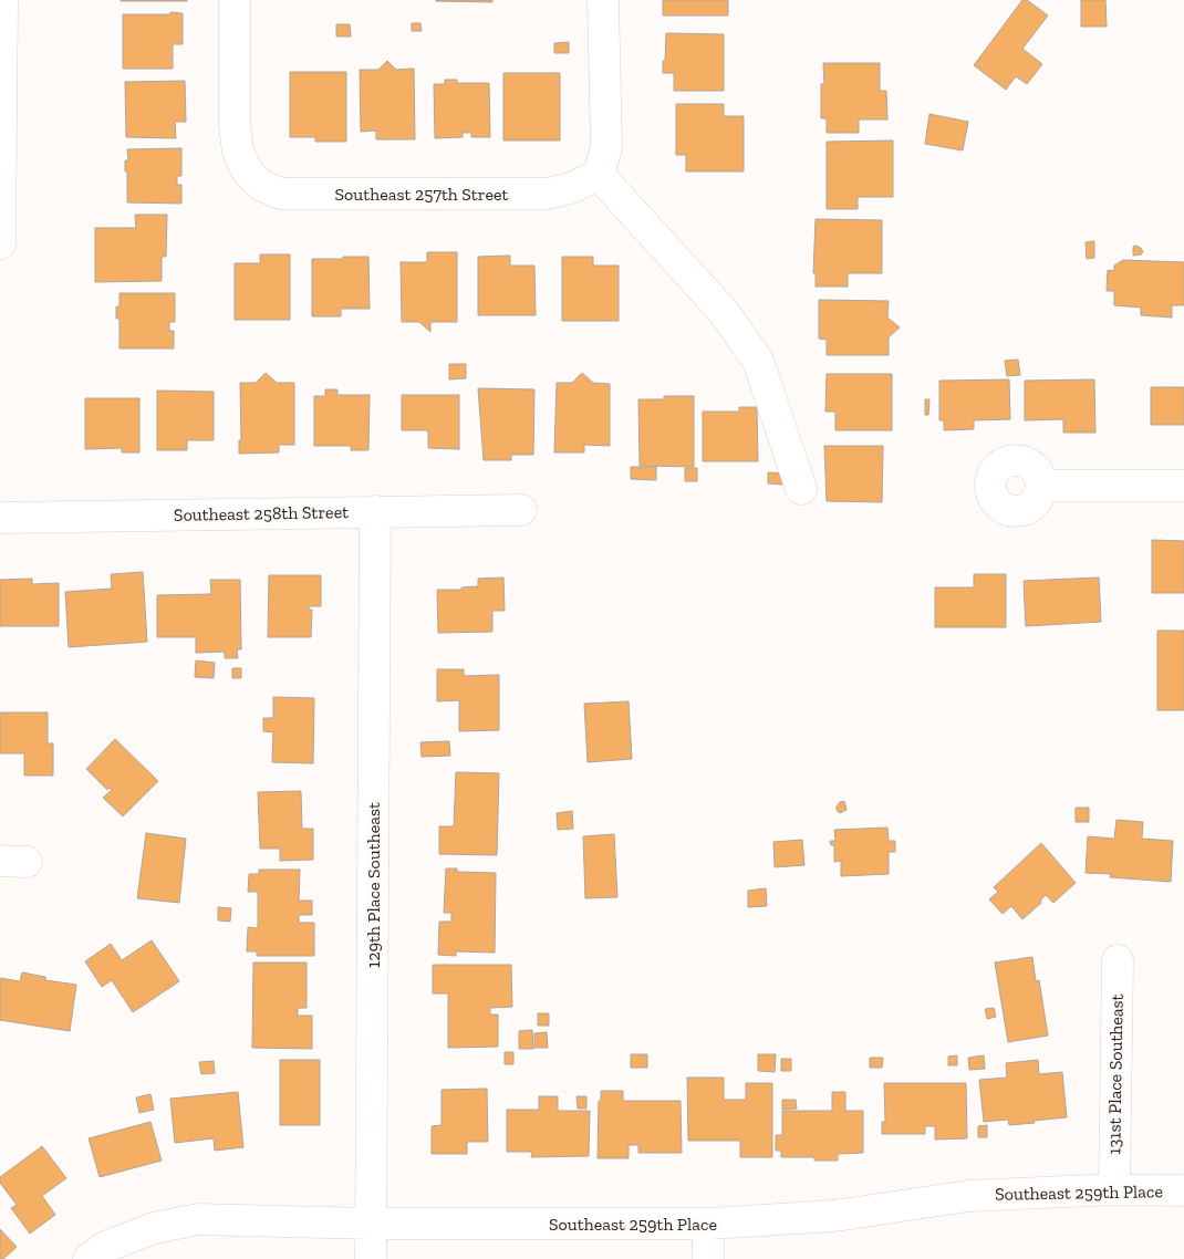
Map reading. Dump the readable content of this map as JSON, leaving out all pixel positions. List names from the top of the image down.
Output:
{
  "streets": {
    "street": [
      "Southeast 257th Street",
      "Southeast 258th Street",
      "129th Place Southeast",
      "131st Place Southeast",
      "Southeast 259th Place"
    ]
  },
  "crossings": [
    ["Southeast 258th Street", "129th Place Southeast"],
    ["129th Place Southeast", "Southeast 259th Place"],
    ["131st Place Southeast", "Southeast 259th Place"]
  ]
}
